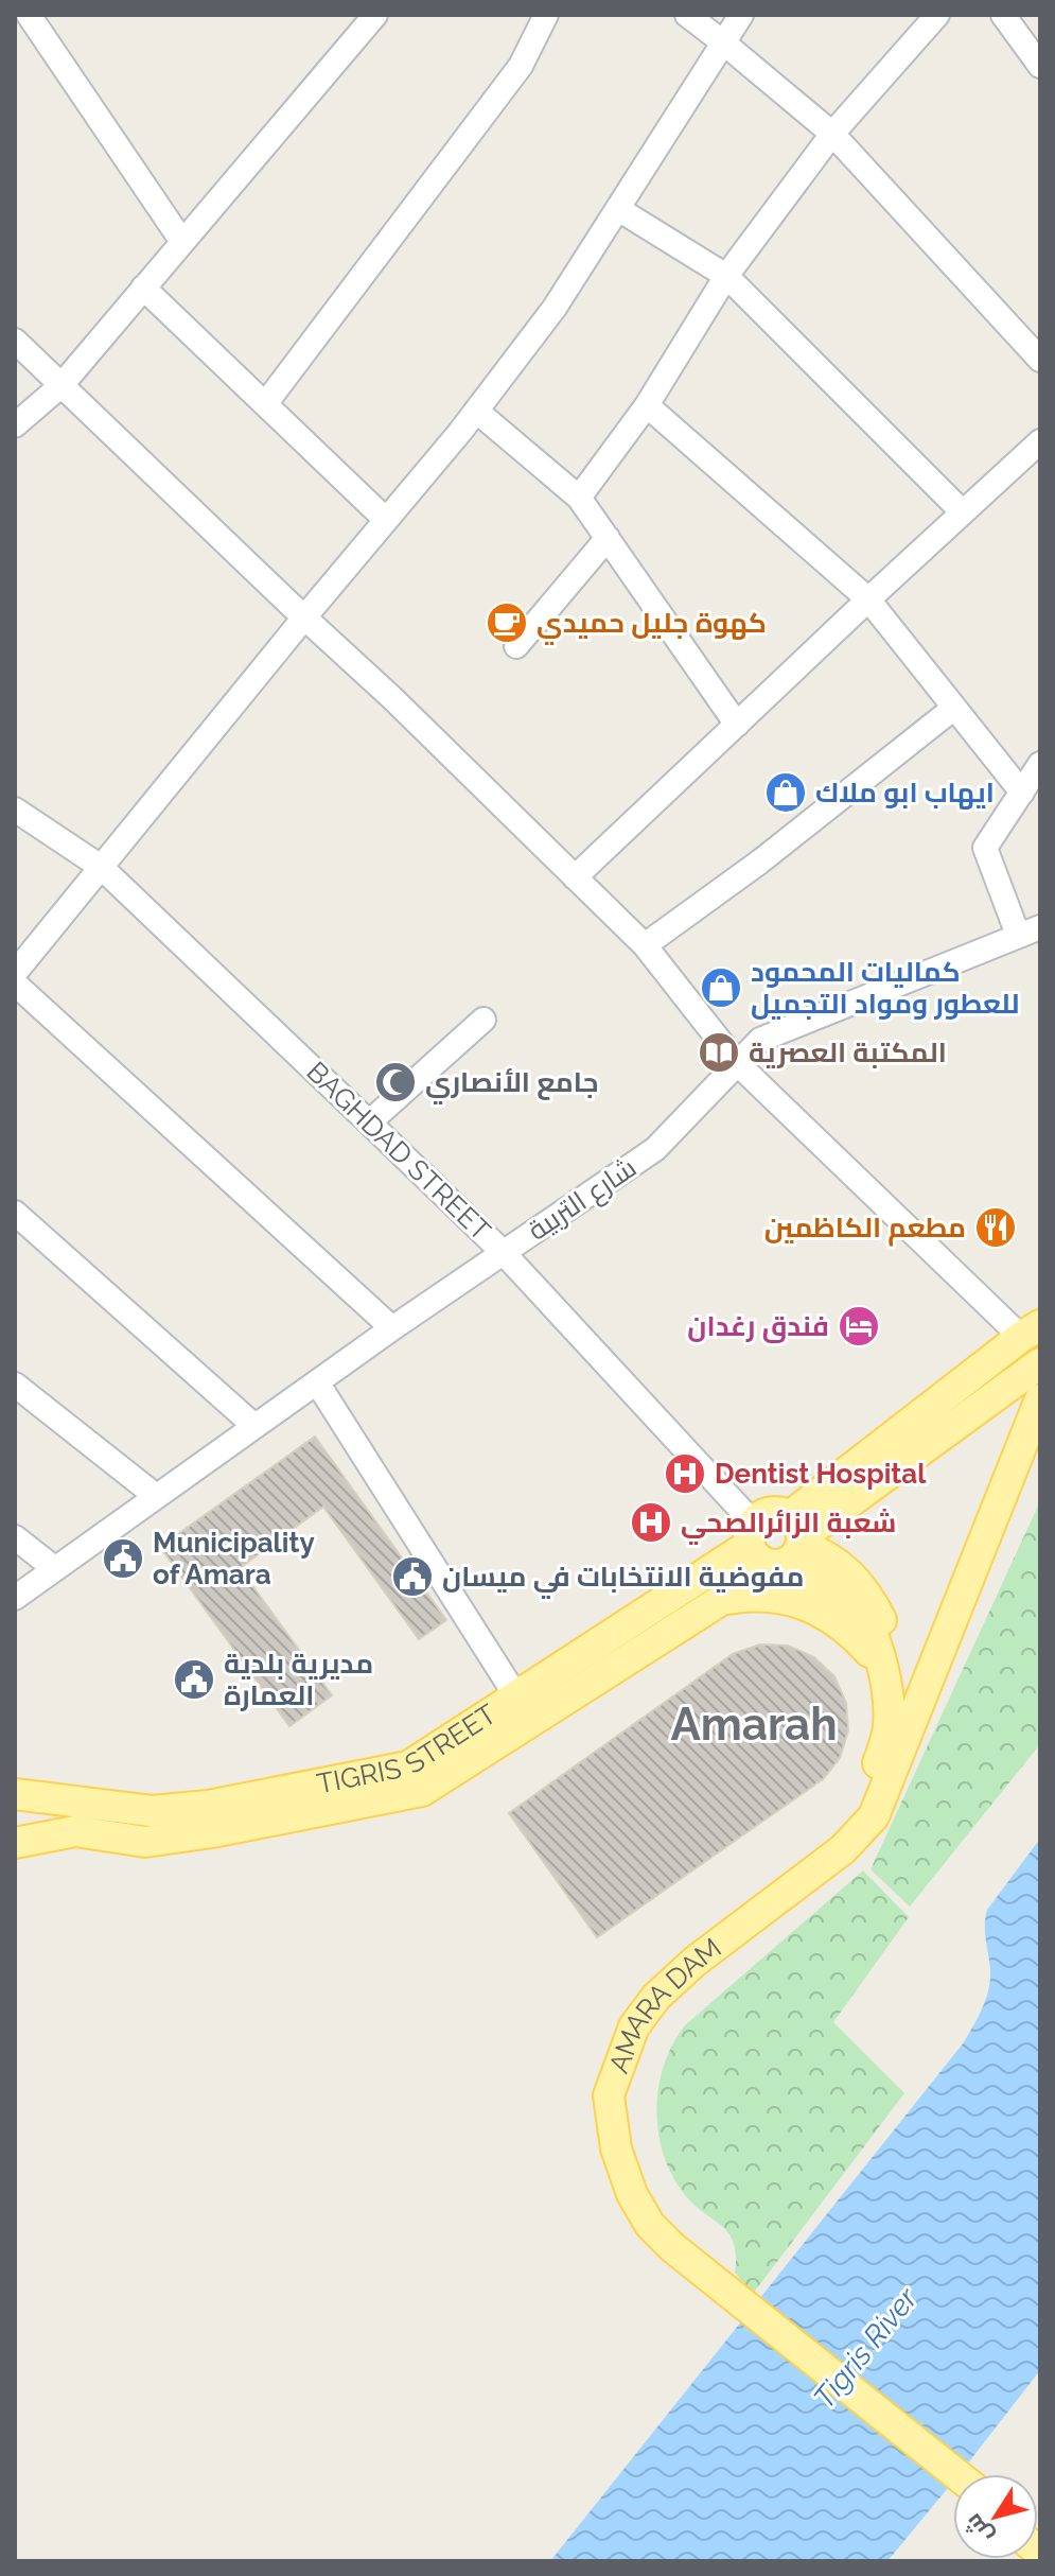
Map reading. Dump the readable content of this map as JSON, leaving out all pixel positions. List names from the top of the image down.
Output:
{
  "streets": {
    "main road": ["TIGRIS STREET", "AMARA DAM"],
    "street": ["BAGHDAD STREET", "شارع التربية"]
  },
  "crossings": [
    ["BAGHDAD STREET", "شارع التربية"],
    ["BAGHDAD STREET", "TIGRIS STREET"]
  ],
  "districts": ["Amarah"],
  "water": ["Tigris River"],
  "places": {
    "cafe": ["كهوة جليل حميدي"],
    "shop": ["ايهاب ابو ملاك", "كماليات المحمود للعطور ومواد التجميل"],
    "library": ["المكتبة العصرية"],
    "mosque": ["جامع الأنصاري"],
    "restaurant": ["مطعم الكاظمين"],
    "hotel": ["فندق رغدان"],
    "hospital": ["Dentist Hospital", "شعبة الزائرالصحي"],
    "public building": ["Municipality of Amara", "مفوضية الانتخابات في ميسان", "مديرية بلدية العمارة"]
  },
  "north": "bottom left"
}
